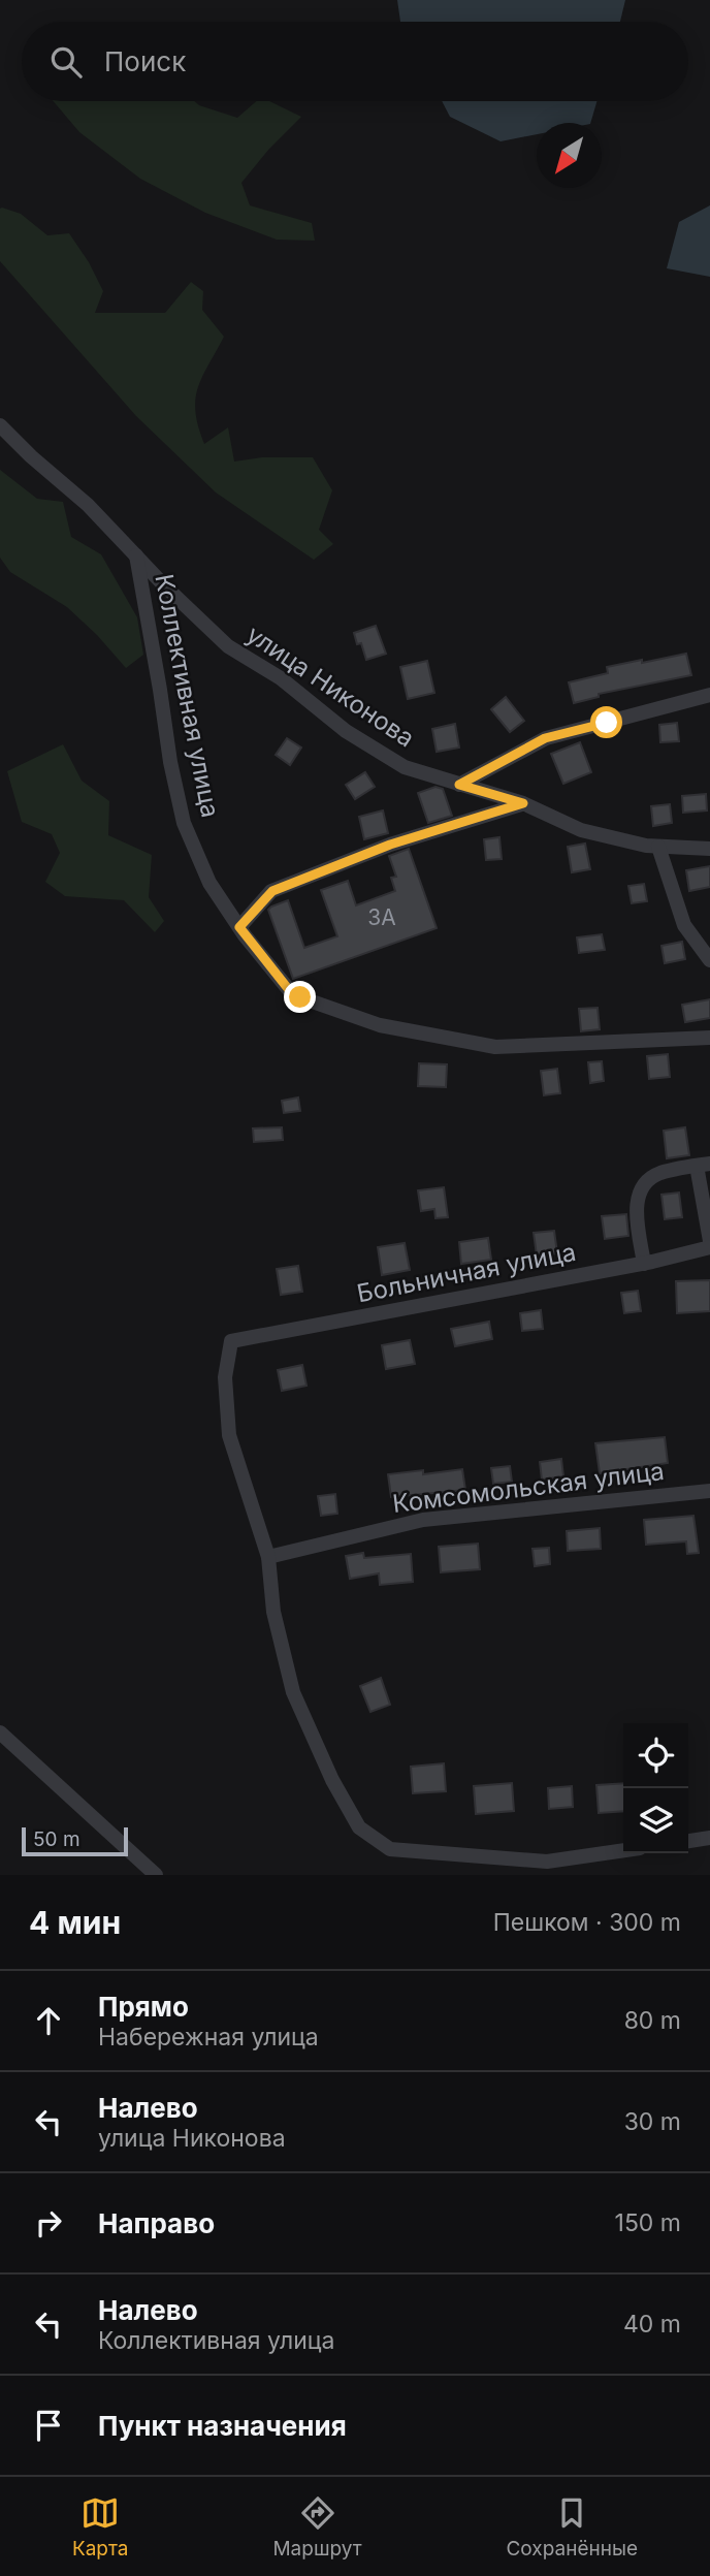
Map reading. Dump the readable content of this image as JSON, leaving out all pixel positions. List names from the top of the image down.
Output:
{
  "streets": {
    "street": [
      "улица Никонова",
      "Коллективная улица",
      "Больничная улица",
      "Комсомольская улица"
    ]
  },
  "crossings": [
    ["улица Никонова", "Коллективная улица"],
    ["Больничная улица", "Комсомольская улица"]
  ],
  "house_numbers": ["3А"],
  "scale_bar": "50 m",
  "north": "bottom left",
  "page": {
    "search": "Поиск",
    "scale": "50 m",
    "heading": ["4 мин", "Пешком · 300 m"],
    "list": [
      ["Прямо", "Набережная улица", "80 m"],
      ["Налево", "улица Никонова", "30 m"],
      ["Направо", "150 m"],
      ["Налево", "Коллективная улица", "40 m"],
      "Пункт назначения"
    ],
    "nav": ["Карта", "Маршрут", "Сохранённые"]
  }
}
